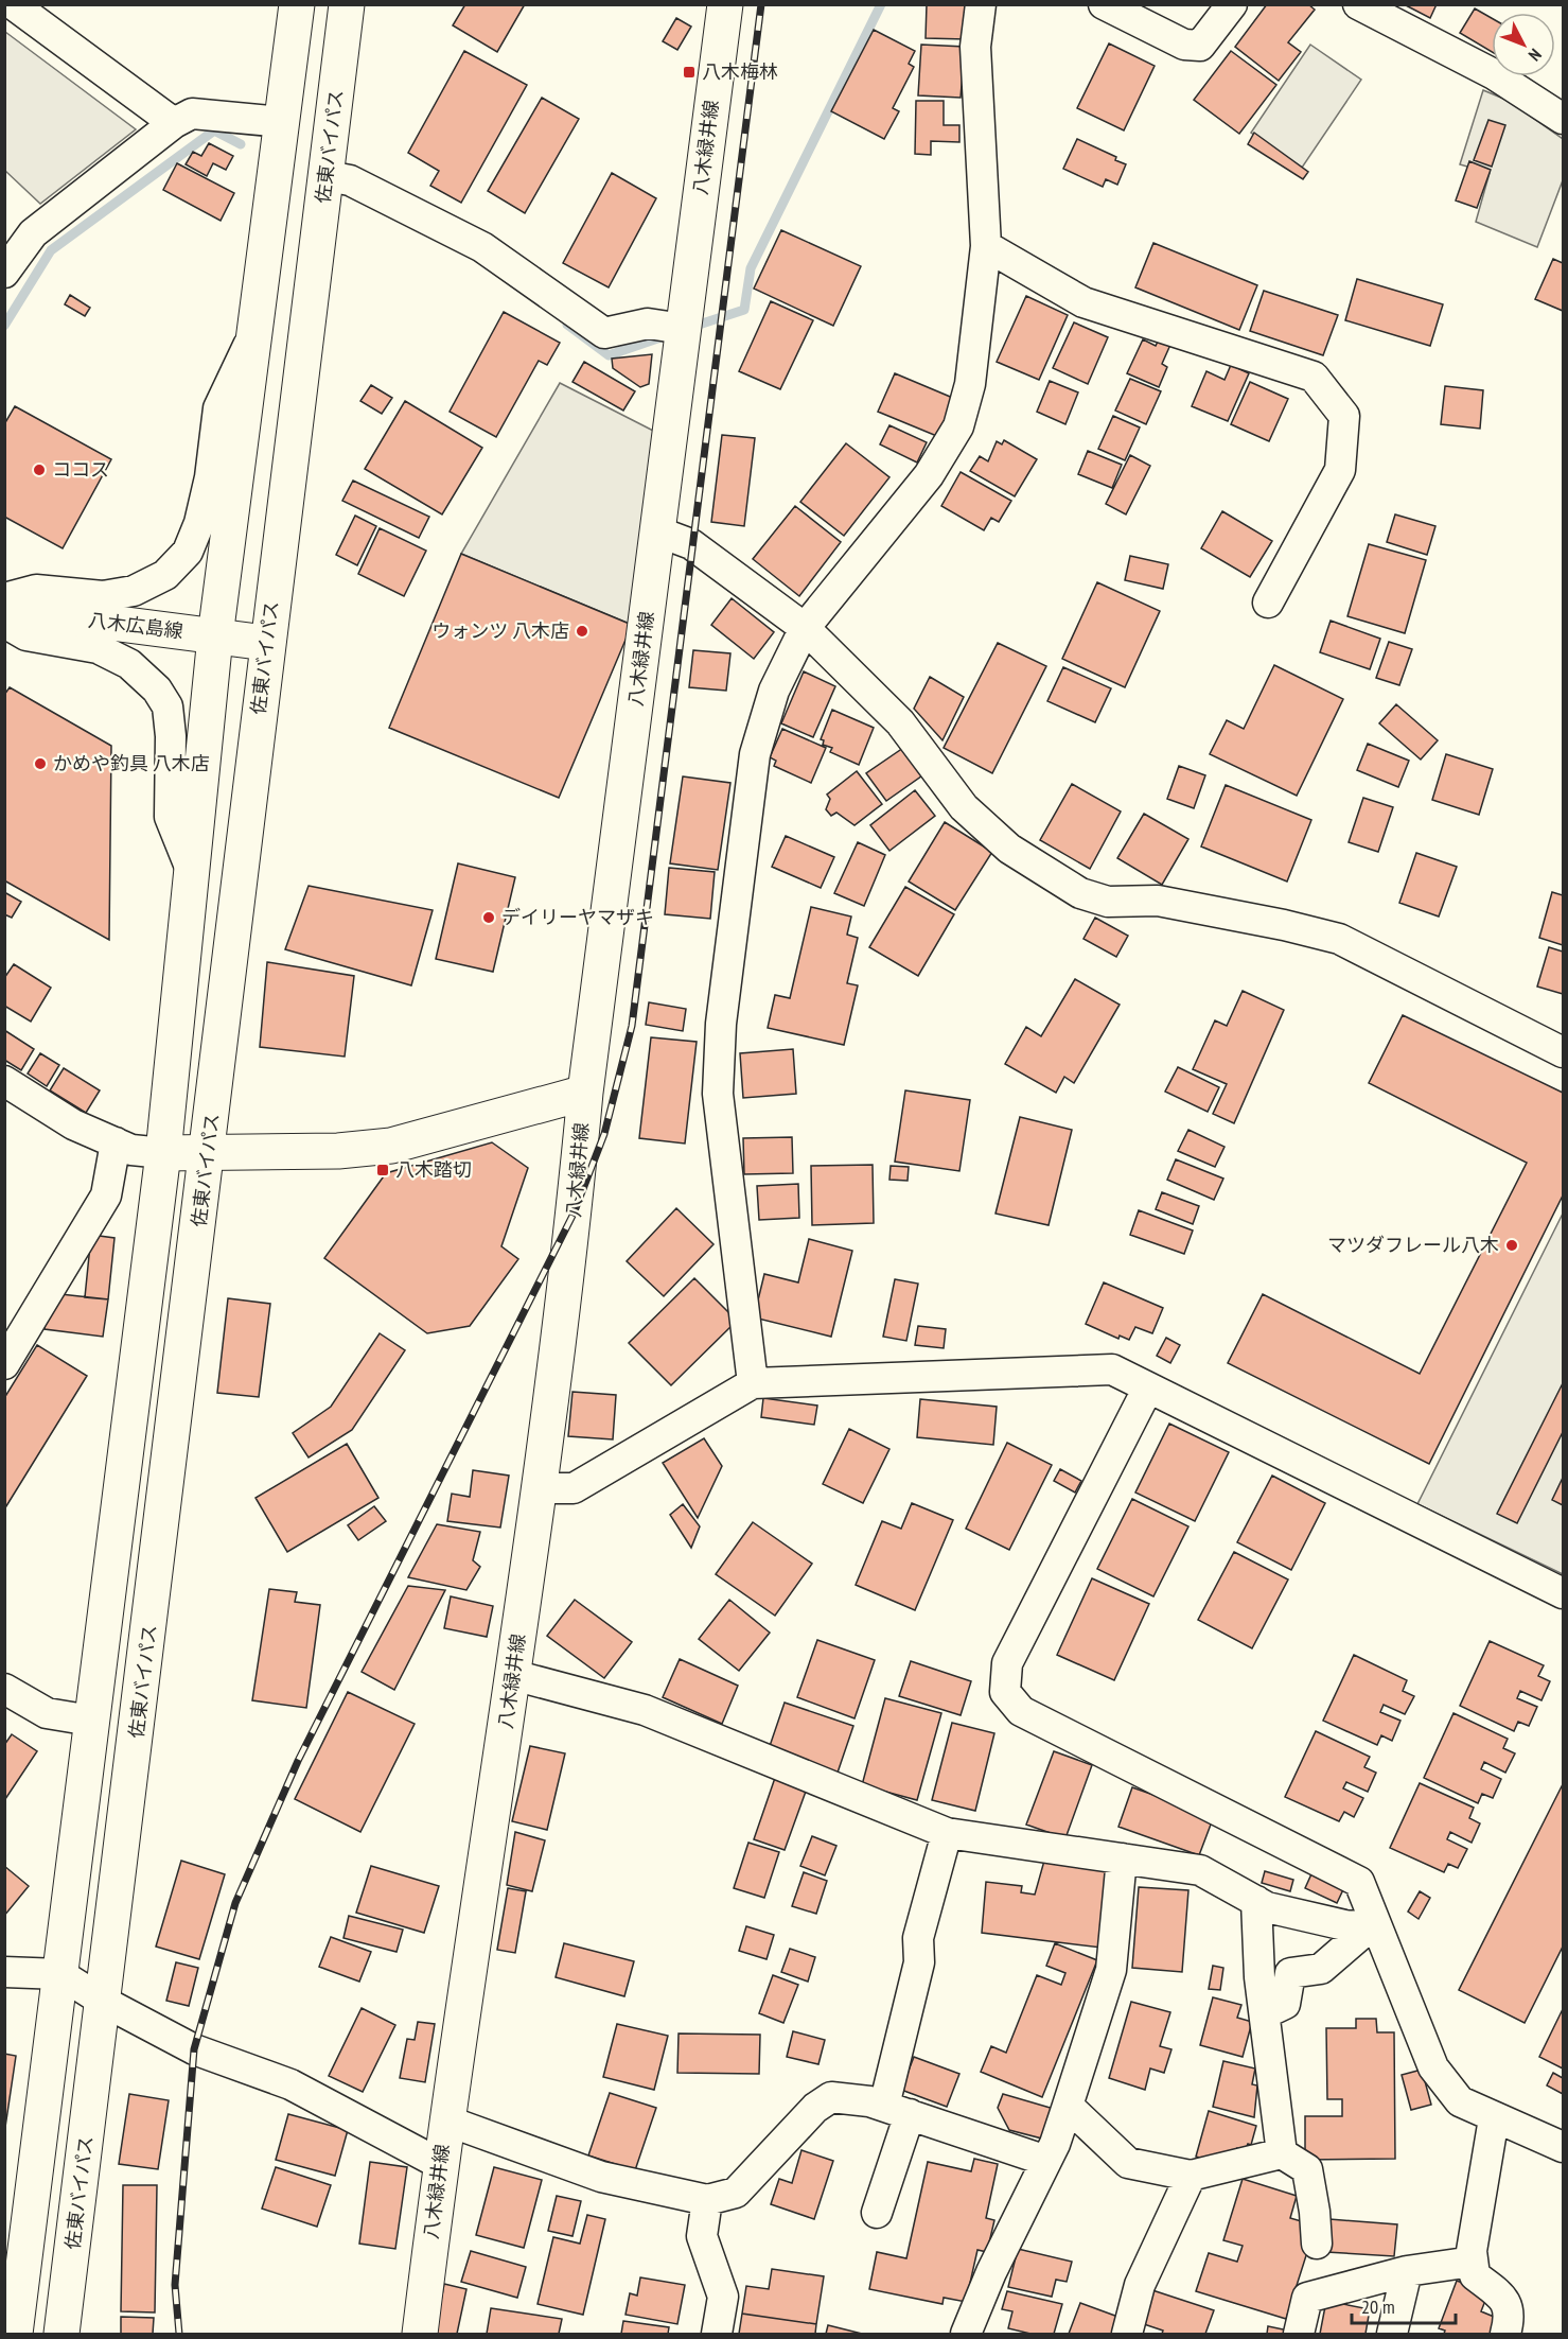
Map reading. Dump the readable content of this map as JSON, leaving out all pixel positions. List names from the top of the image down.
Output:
{
  "streets": {
    "main road": ["佐東バイパス", "八木緑井線", "八木広島線"]
  },
  "crossings": [
    ["佐東バイパス", "八木広島線"]
  ],
  "places": {
    "transit": ["八木梅林", "八木踏切"],
    "other": [
      "ココス",
      "ウォンツ 八木店",
      "かめや釣具 八木店",
      "デイリーヤマザキ",
      "マツダフレール八木"
    ]
  },
  "scale_bar": "20 m",
  "north": "bottom right"
}
